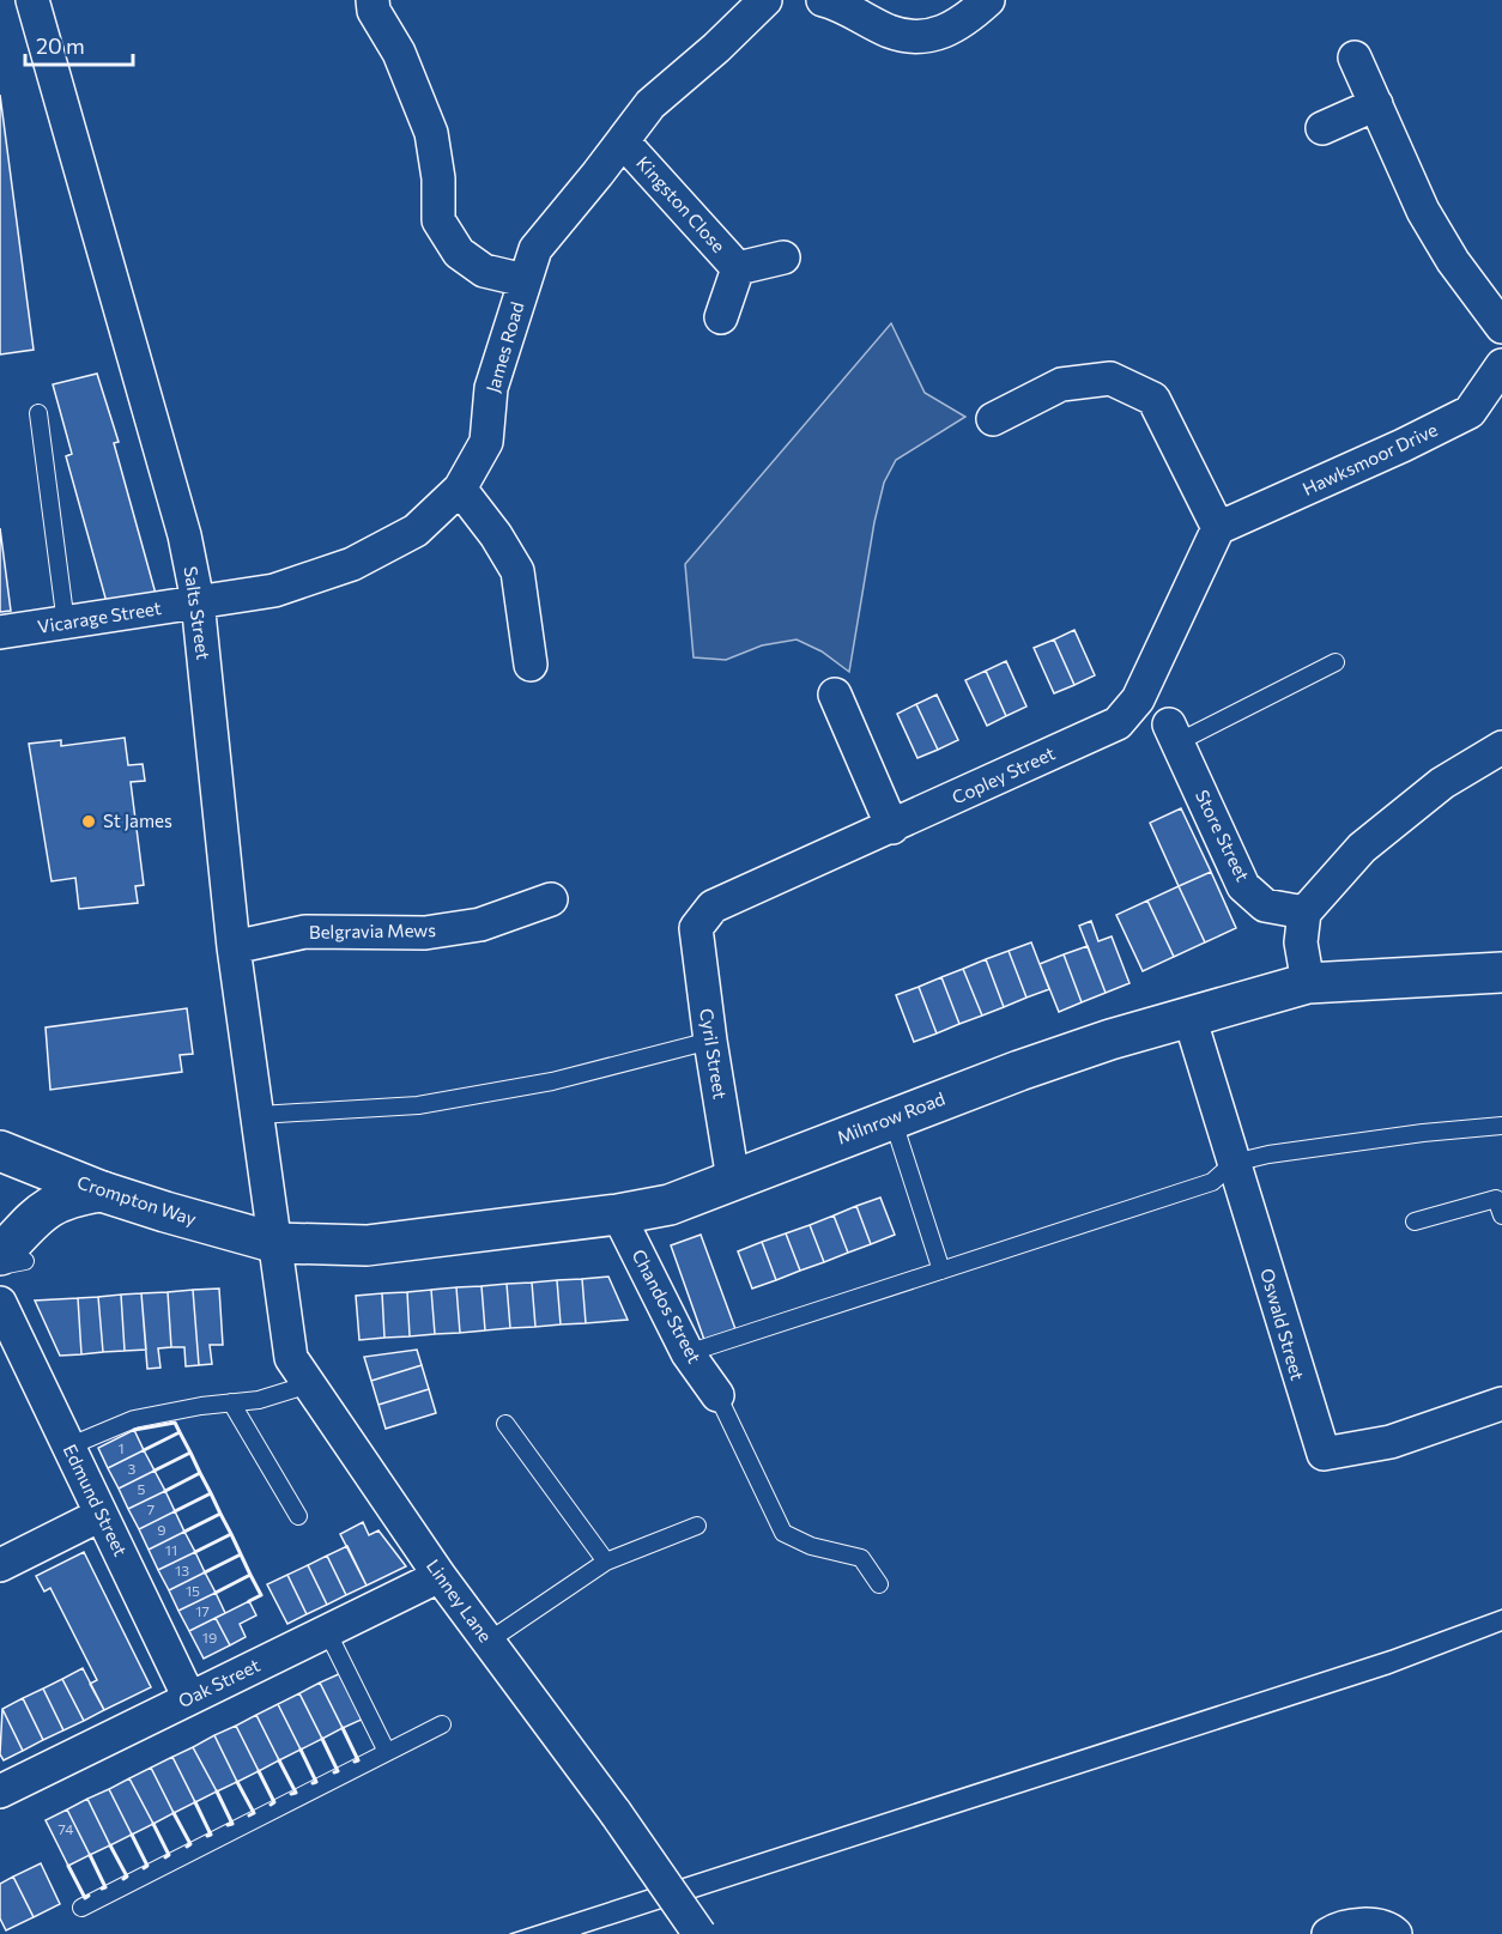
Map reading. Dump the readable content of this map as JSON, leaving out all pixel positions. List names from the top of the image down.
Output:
{
  "streets": {
    "main road": ["Milnrow Road", "Crompton Way"],
    "street": [
      "Kingston Close",
      "James Road",
      "Hawksmoor Drive",
      "Salts Street",
      "Vicarage Street",
      "Copley Street",
      "Store Street",
      "Belgravia Mews",
      "Cyril Street",
      "Chandos Street",
      "Oswald Street",
      "Edmund Street",
      "Linney Lane",
      "Oak Street"
    ]
  },
  "crossings": [
    ["Kingston Close", "James Road"],
    ["James Road", "Salts Street"],
    ["James Road", "Vicarage Street"],
    ["Hawksmoor Drive", "Copley Street"],
    ["Salts Street", "Vicarage Street"],
    ["Salts Street", "Belgravia Mews"],
    ["Salts Street", "Milnrow Road"],
    ["Salts Street", "Crompton Way"],
    ["Salts Street", "Linney Lane"],
    ["Copley Street", "Cyril Street"],
    ["Cyril Street", "Milnrow Road"],
    ["Milnrow Road", "Crompton Way"],
    ["Milnrow Road", "Chandos Street"],
    ["Milnrow Road", "Oswald Street"],
    ["Milnrow Road", "Linney Lane"],
    ["Crompton Way", "Linney Lane"],
    ["Edmund Street", "Oak Street"],
    ["Linney Lane", "Oak Street"]
  ],
  "places": ["St James"],
  "house_numbers": [
    "1",
    "3",
    "5",
    "7",
    "9",
    "11",
    "13",
    "15",
    "17",
    "19",
    "74"
  ],
  "scale_bar": "20 m"
}
